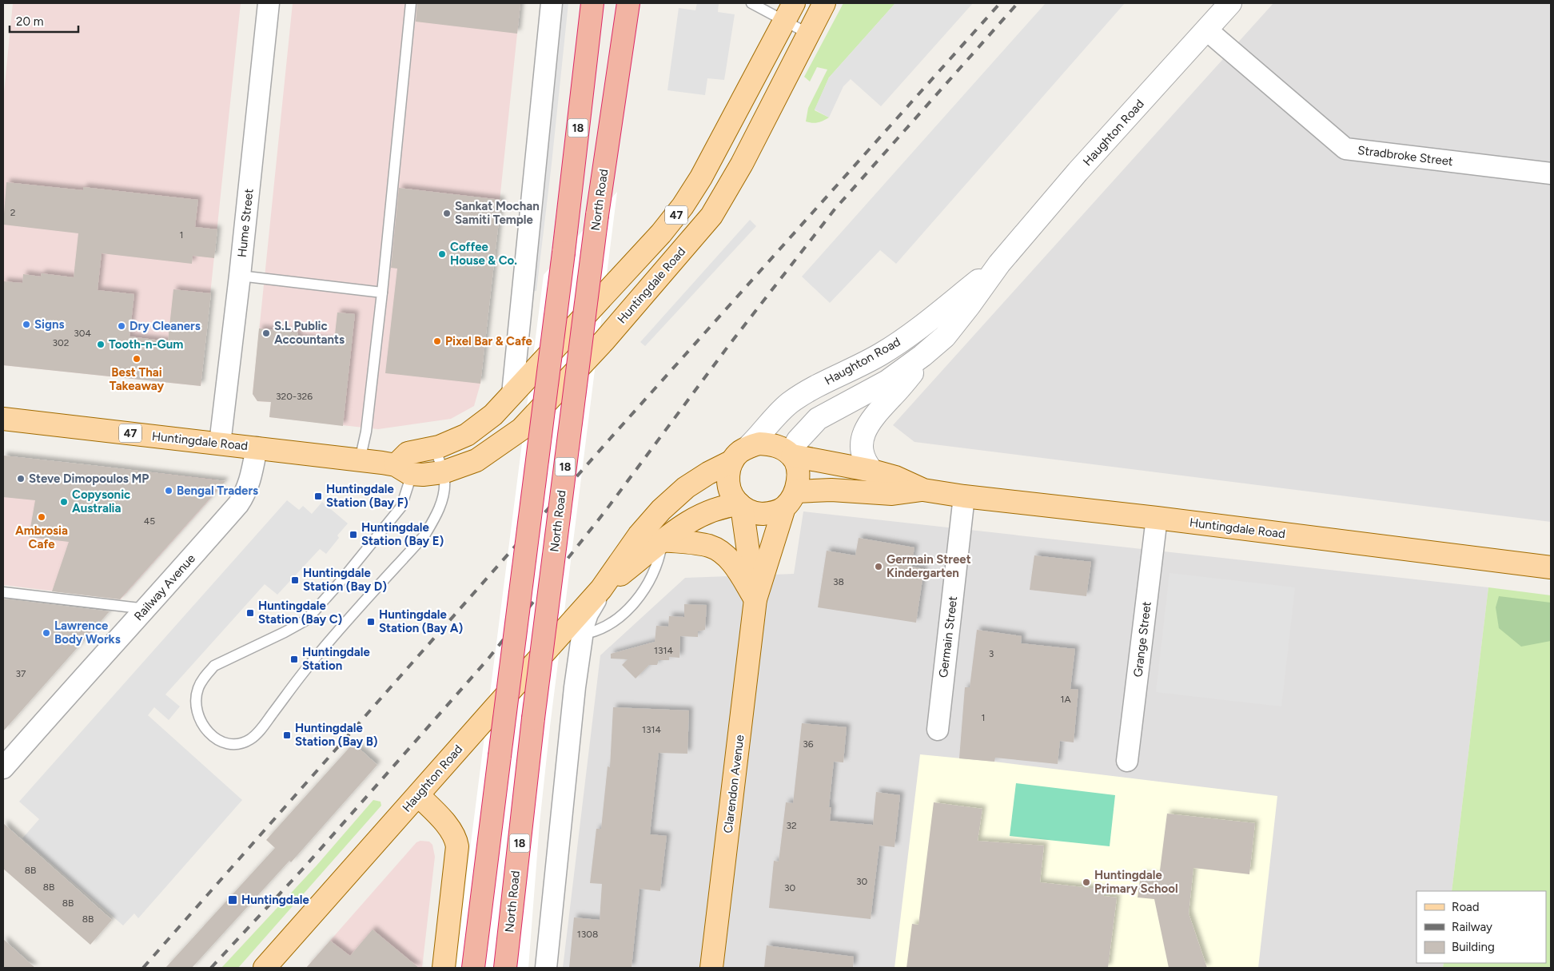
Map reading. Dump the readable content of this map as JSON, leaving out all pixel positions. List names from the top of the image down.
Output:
{
  "streets": {
    "highway": ["18", "North Road"],
    "main road": [
      "Haughton Road",
      "47",
      "Huntingdale Road",
      "Clarendon Avenue"
    ],
    "street": [
      "Stradbroke Street",
      "Hume Street",
      "Railway Avenue",
      "Germain Street",
      "Grange Street"
    ]
  },
  "crossings": [
    ["Haughton Road", "Stradbroke Street"],
    ["Haughton Road", "Huntingdale Road"],
    ["Haughton Road", "Clarendon Avenue"],
    ["Hume Street", "Huntingdale Road"],
    ["Huntingdale Road", "Railway Avenue"],
    ["Huntingdale Road", "Germain Street"],
    ["Huntingdale Road", "Grange Street"],
    ["Huntingdale Road", "Clarendon Avenue"]
  ],
  "places": {
    "other": [
      "Sankat Mochan Samiti Temple",
      "Coffee House & Co.",
      "Signs",
      "Dry Cleaners",
      "S.L Public Accountants",
      "Pixel Bar & Cafe",
      "Tooth-n-Gum",
      "Best Thai Takeaway",
      "Steve Dimopoulos MP",
      "Bengal Traders",
      "Copysonic Australia",
      "Ambrosia Cafe",
      "Germain Street Kindergarten",
      "Lawrence Body Works",
      "Huntingdale Primary School"
    ],
    "transit": [
      "Huntingdale Station (Bay F)",
      "Huntingdale Station (Bay E)",
      "Huntingdale Station (Bay D)",
      "Huntingdale Station (Bay C)",
      "Huntingdale Station (Bay A)",
      "Huntingdale Station",
      "Huntingdale Station (Bay B)",
      "Huntingdale"
    ]
  },
  "house_numbers": [
    "2",
    "1",
    "304",
    "302",
    "320-326",
    "45",
    "38",
    "1314",
    "3",
    "37",
    "1A",
    "1",
    "1314",
    "36",
    "32",
    "8B",
    "30",
    "8B",
    "30",
    "8B",
    "8B",
    "1308"
  ],
  "legend": ["Road", "Railway", "Building"],
  "scale_bar": "20 m"
}
